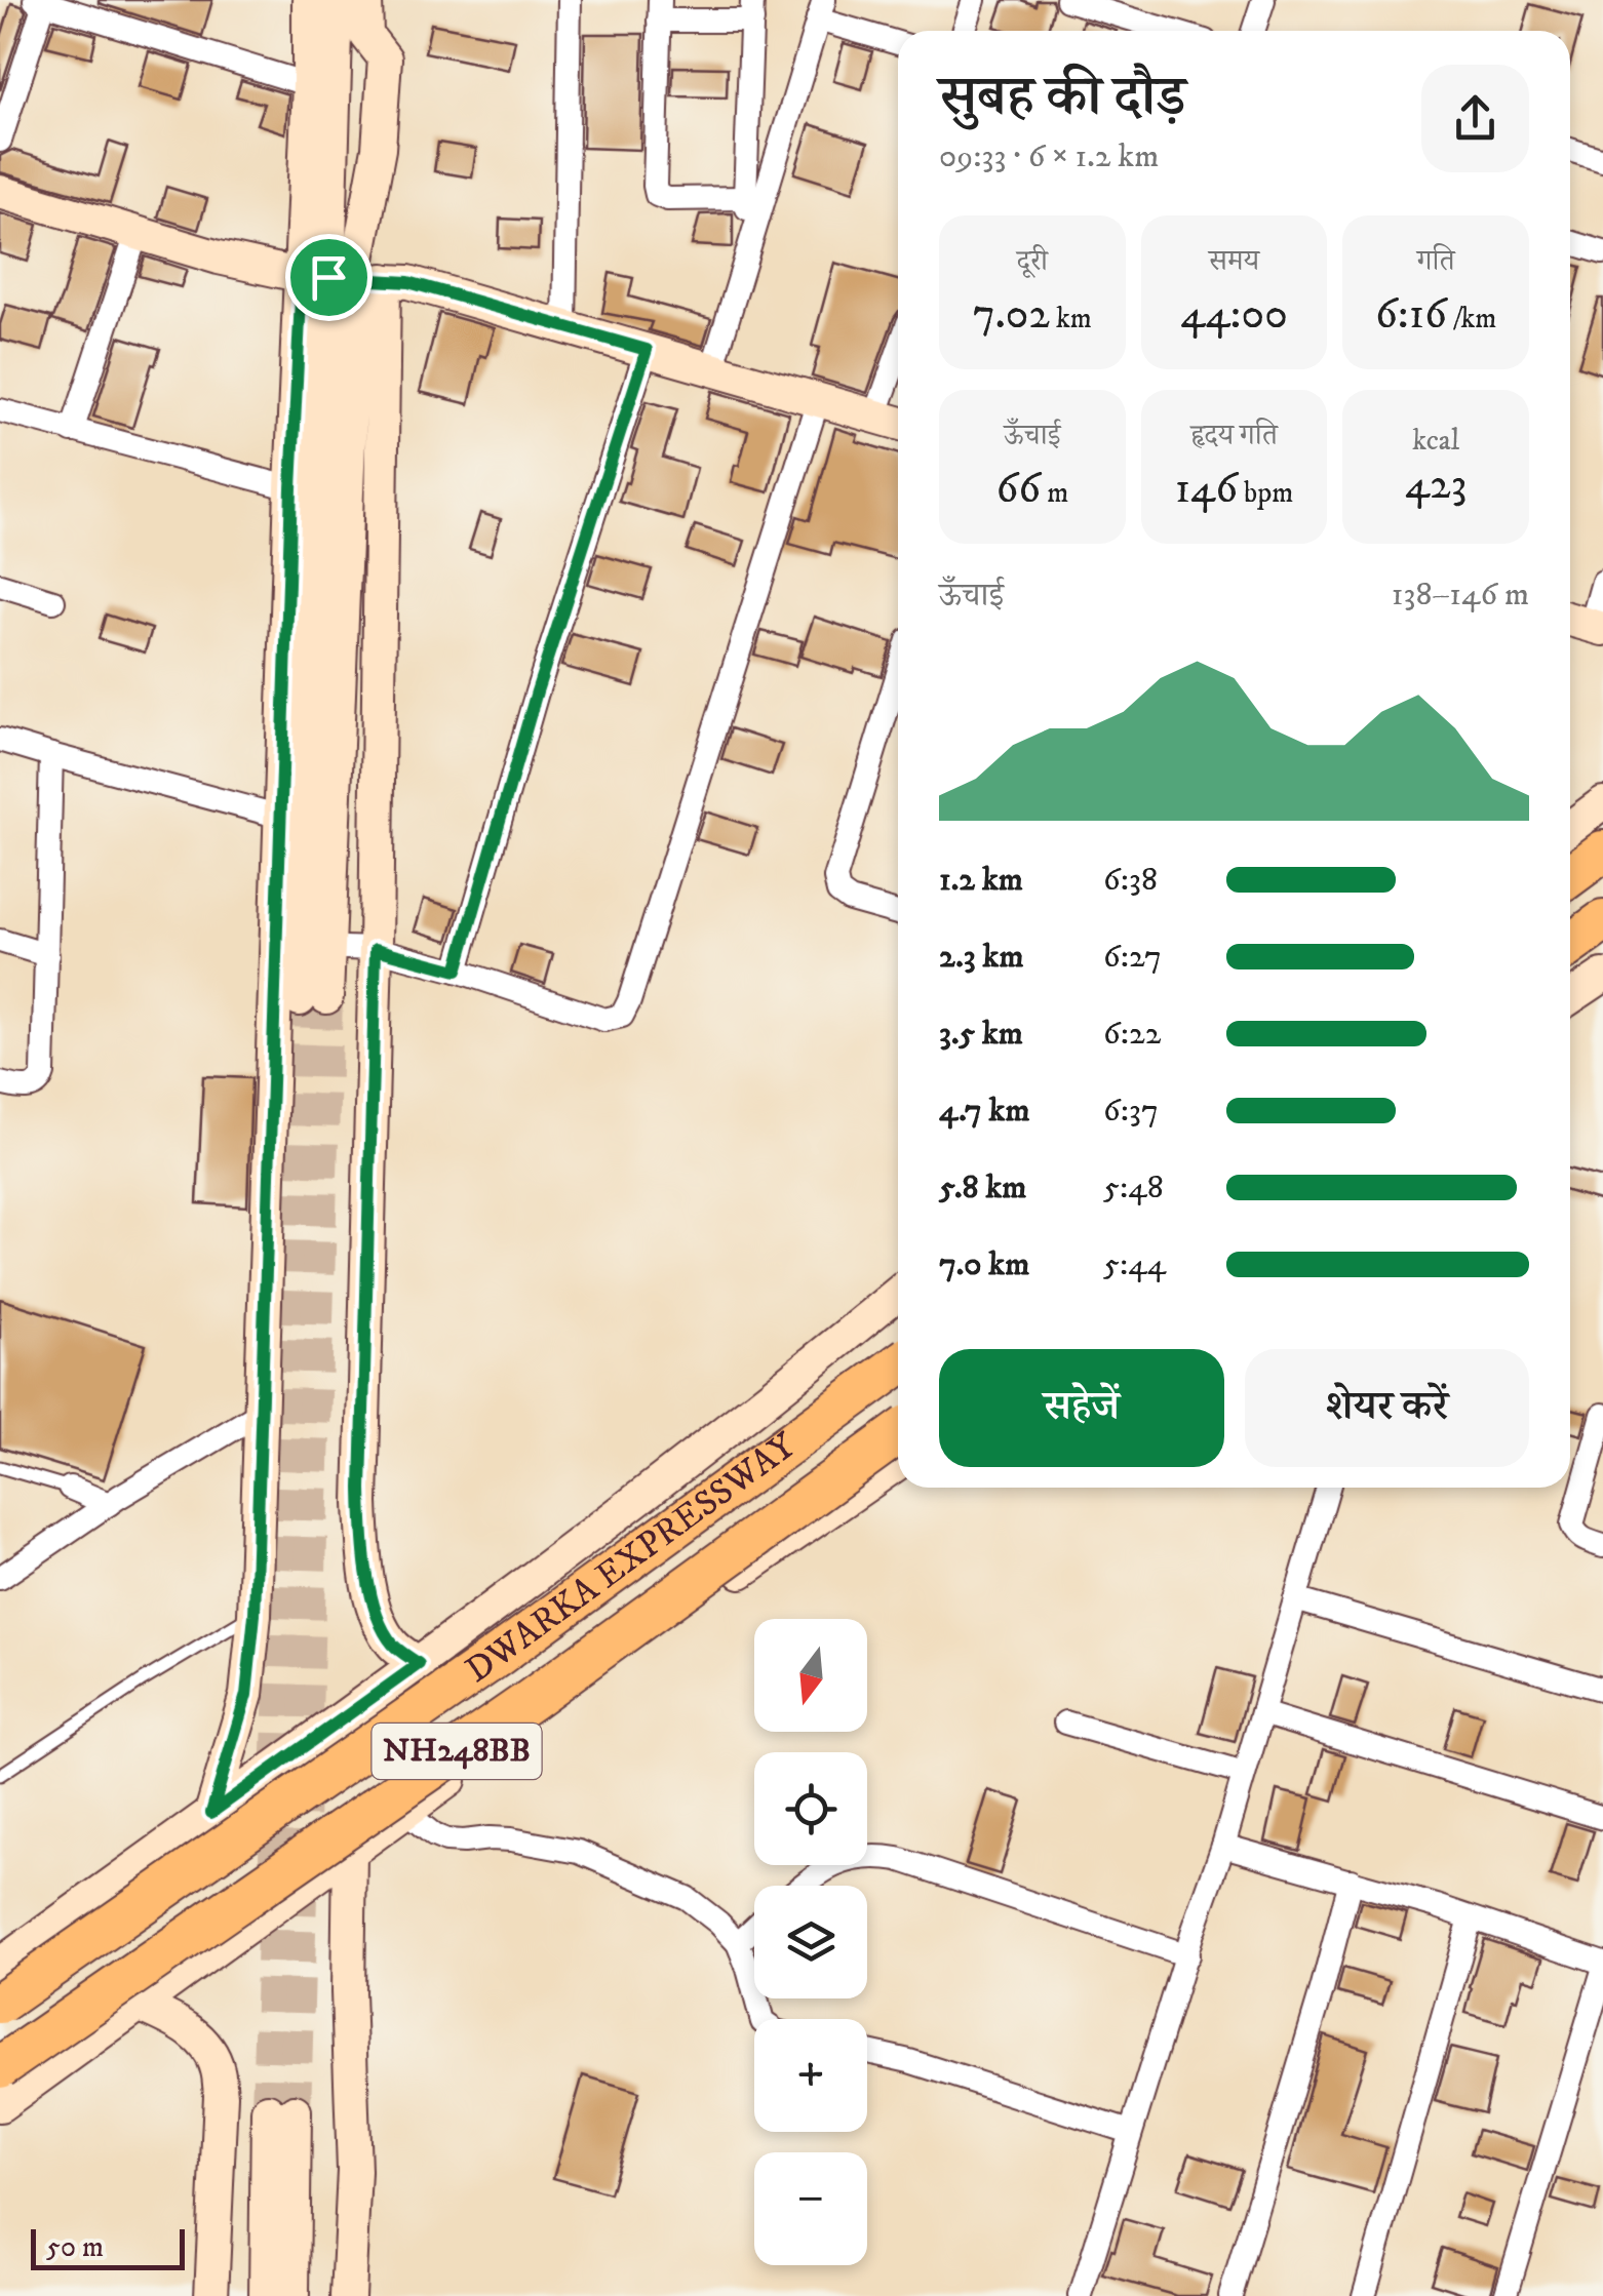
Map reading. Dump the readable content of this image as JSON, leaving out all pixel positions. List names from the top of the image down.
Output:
{
  "streets": {
    "highway": ["DWARKA EXPRESSWAY", "NH248BB"]
  },
  "scale_bar": "50 m",
  "north": "bottom",
  "page": {
    "heading": ["सुबह की दौड़", "09:33 · 6 × 1.2 km"],
    "stats": [
      ["दूरी", "7.02 km"],
      ["समय", "44:00"],
      ["गति", "6:16 /km"],
      ["ऊँचाई", "66 m"],
      ["हृदय गति", "146 bpm"],
      ["kcal", "423"]
    ],
    "chart": ["ऊँचाई", "138–146 m"],
    "list": [
      {
        "name": "1.2 km",
        "note": "6:38"
      },
      {
        "name": "2.3 km",
        "note": "6:27"
      },
      {
        "name": "3.5 km",
        "note": "6:22"
      },
      {
        "name": "4.7 km",
        "note": "6:37"
      },
      {
        "name": "5.8 km",
        "note": "5:48"
      },
      {
        "name": "7.0 km",
        "note": "5:44"
      }
    ],
    "buttons": ["सहेजें", "शेयर करें"],
    "map_buttons": ["+", "−"],
    "scale": "50 m"
  }
}
